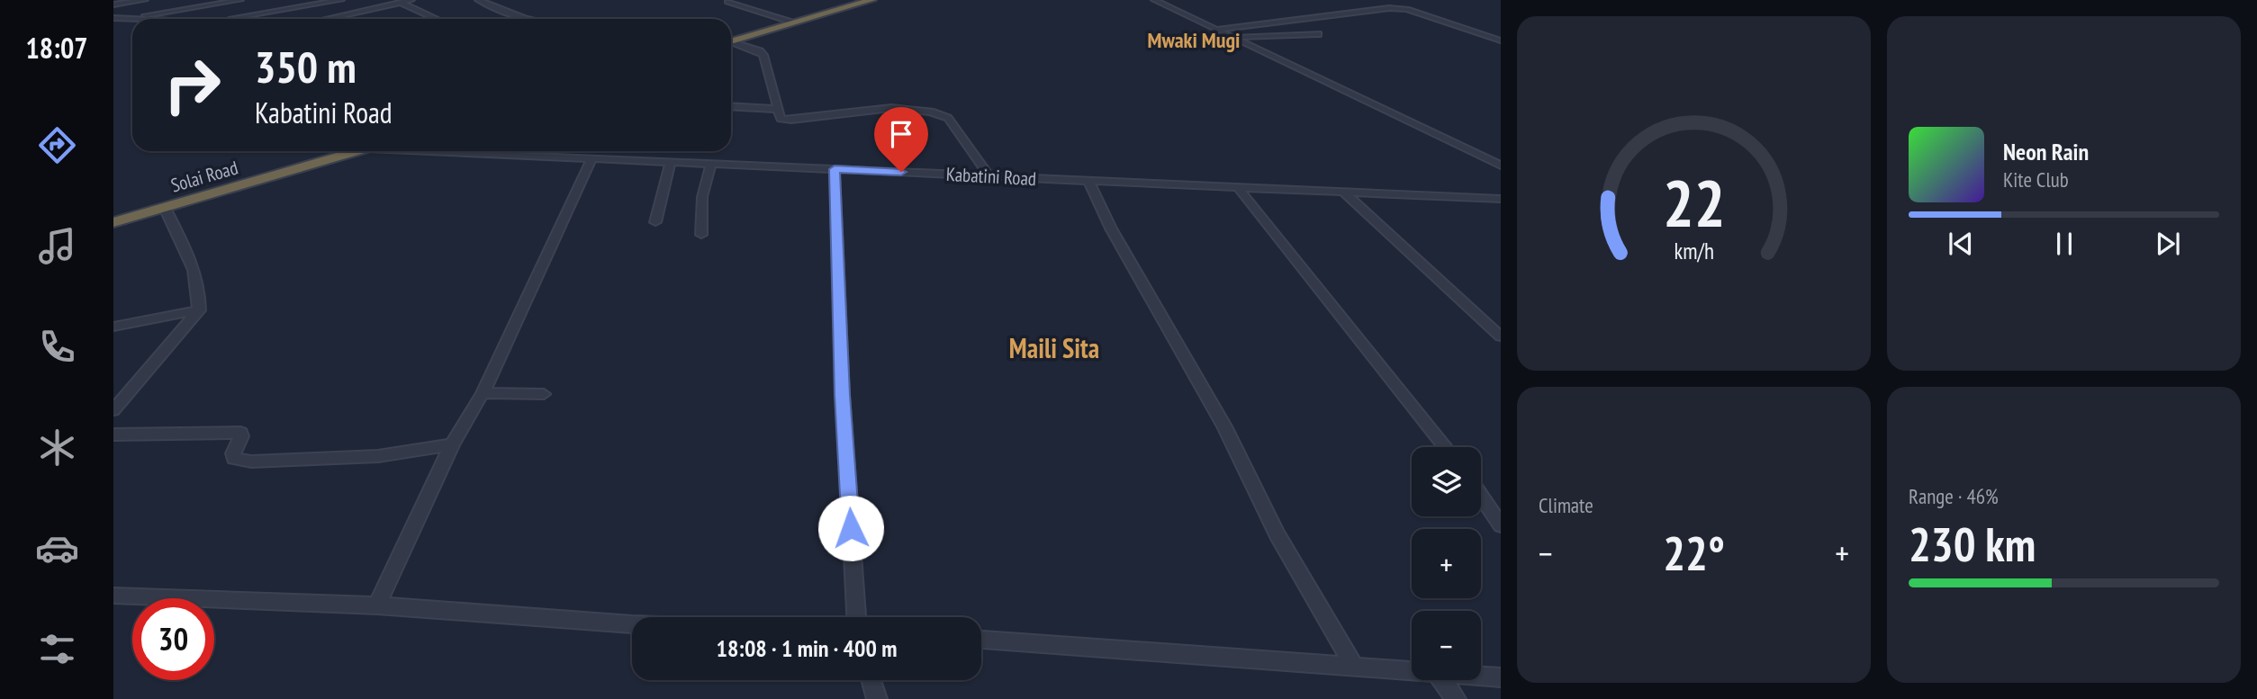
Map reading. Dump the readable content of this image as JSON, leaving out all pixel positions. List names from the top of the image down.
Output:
{
  "streets": {
    "highway": ["Solai Road"],
    "street": ["Kabatini Road"]
  },
  "districts": ["Mwaki Mugi", "Maili Sita"],
  "page": {
    "tabs": "18:07",
    "turn": ["350 m", "Kabatini Road"],
    "song": ["Neon Rain", "Kite Club"],
    "tile": [
      "Climate",
      ["Range · 46%", "230 km"]
    ],
    "map_buttons": ["+", "−"],
    "heat": ["−", "22°", "+"],
    "limit": "30",
    "trip": "18:08 · 1 min · 400 m",
    "gauge": ["22", "km/h"]
  }
}
